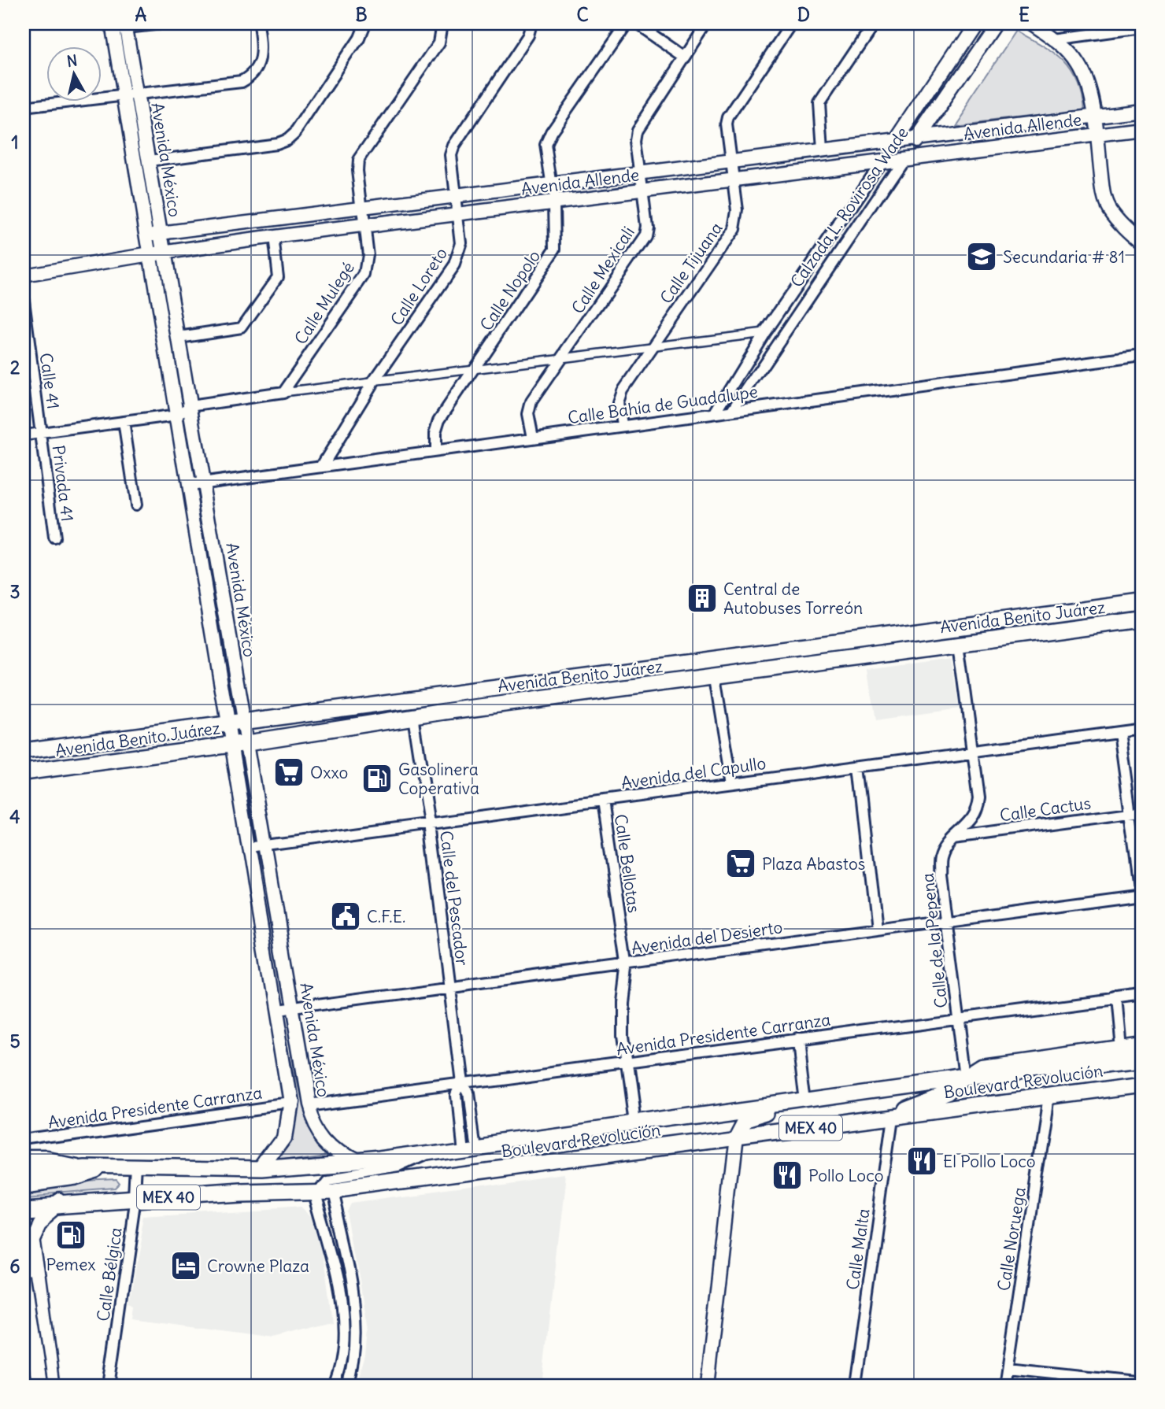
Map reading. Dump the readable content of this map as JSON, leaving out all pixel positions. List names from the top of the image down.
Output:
{
  "streets": {
    "main road": ["Avenida Benito Juárez", "Boulevard Revolución", "MEX 40"],
    "street": [
      "Avenida Allende",
      "Avenida México",
      "Calzada L. Rovirosa Wade",
      "Calle Tijuana",
      "Calle Mexicali",
      "Calle Loreto",
      "Calle Nopolo",
      "Calle Mulegé",
      "Calle 41",
      "Calle Bahía de Guadalupe",
      "Privada 41",
      "Avenida del Capullo",
      "Calle Cactus",
      "Calle Bellotas",
      "Calle del Pescador",
      "Avenida del Desierto",
      "Calle de la Pepena",
      "Avenida Presidente Carranza",
      "Calle Noruega",
      "Calle Malta",
      "Calle Bélgica"
    ]
  },
  "crossings": [
    ["Avenida Allende", "Avenida México"],
    ["Avenida Allende", "Calzada L. Rovirosa Wade"],
    ["Avenida Allende", "Calle Tijuana"],
    ["Avenida Allende", "Calle Mexicali"],
    ["Avenida Allende", "Calle Loreto"],
    ["Avenida Allende", "Calle Nopolo"],
    ["Avenida Allende", "Calle Mulegé"],
    ["Avenida México", "Calle Bahía de Guadalupe"],
    ["Avenida México", "Avenida Benito Juárez"],
    ["Avenida México", "Avenida del Capullo"],
    ["Avenida México", "Avenida del Desierto"],
    ["Avenida México", "Avenida Presidente Carranza"],
    ["Avenida México", "MEX 40"],
    ["Calzada L. Rovirosa Wade", "Calle Bahía de Guadalupe"],
    ["Calle Tijuana", "Calle Bahía de Guadalupe"],
    ["Calle Mexicali", "Calle Bahía de Guadalupe"],
    ["Calle Loreto", "Calle Bahía de Guadalupe"],
    ["Calle Nopolo", "Calle Bahía de Guadalupe"],
    ["Calle 41", "Privada 41"],
    ["Avenida Benito Juárez", "Calle del Pescador"],
    ["Avenida Benito Juárez", "Calle de la Pepena"],
    ["Avenida del Capullo", "Calle Bellotas"],
    ["Avenida del Capullo", "Calle del Pescador"],
    ["Avenida del Capullo", "Calle de la Pepena"],
    ["Calle Cactus", "Calle de la Pepena"],
    ["Calle Bellotas", "Avenida del Desierto"],
    ["Calle Bellotas", "Avenida Presidente Carranza"],
    ["Calle Bellotas", "MEX 40"],
    ["Calle del Pescador", "Avenida del Desierto"],
    ["Calle del Pescador", "Avenida Presidente Carranza"],
    ["Calle del Pescador", "MEX 40"],
    ["Avenida del Desierto", "Calle de la Pepena"],
    ["Calle de la Pepena", "Avenida Presidente Carranza"],
    ["Calle de la Pepena", "MEX 40"],
    ["Boulevard Revolución", "Calle Noruega"],
    ["Boulevard Revolución", "Calle Malta"],
    ["Boulevard Revolución", "Calle Bélgica"],
    ["MEX 40", "Calle Bélgica"]
  ],
  "places": {
    "school or university": ["Secundaria # 81"],
    "building": ["Central de Autobuses Torreón"],
    "supermarket": ["Oxxo", "Plaza Abastos"],
    "fuel station": ["Gasolinera Coperativa", "Pemex"],
    "public building": ["C.F.E."],
    "restaurant": ["El Pollo Loco", "Pollo Loco"],
    "hotel": ["Crowne Plaza"]
  },
  "north": "top",
  "grid": {
    "columns": [
      "A",
      "B",
      "C",
      "D",
      "E"
    ],
    "rows": [
      "1",
      "2",
      "3",
      "4",
      "5",
      "6"
    ]
  }
}
